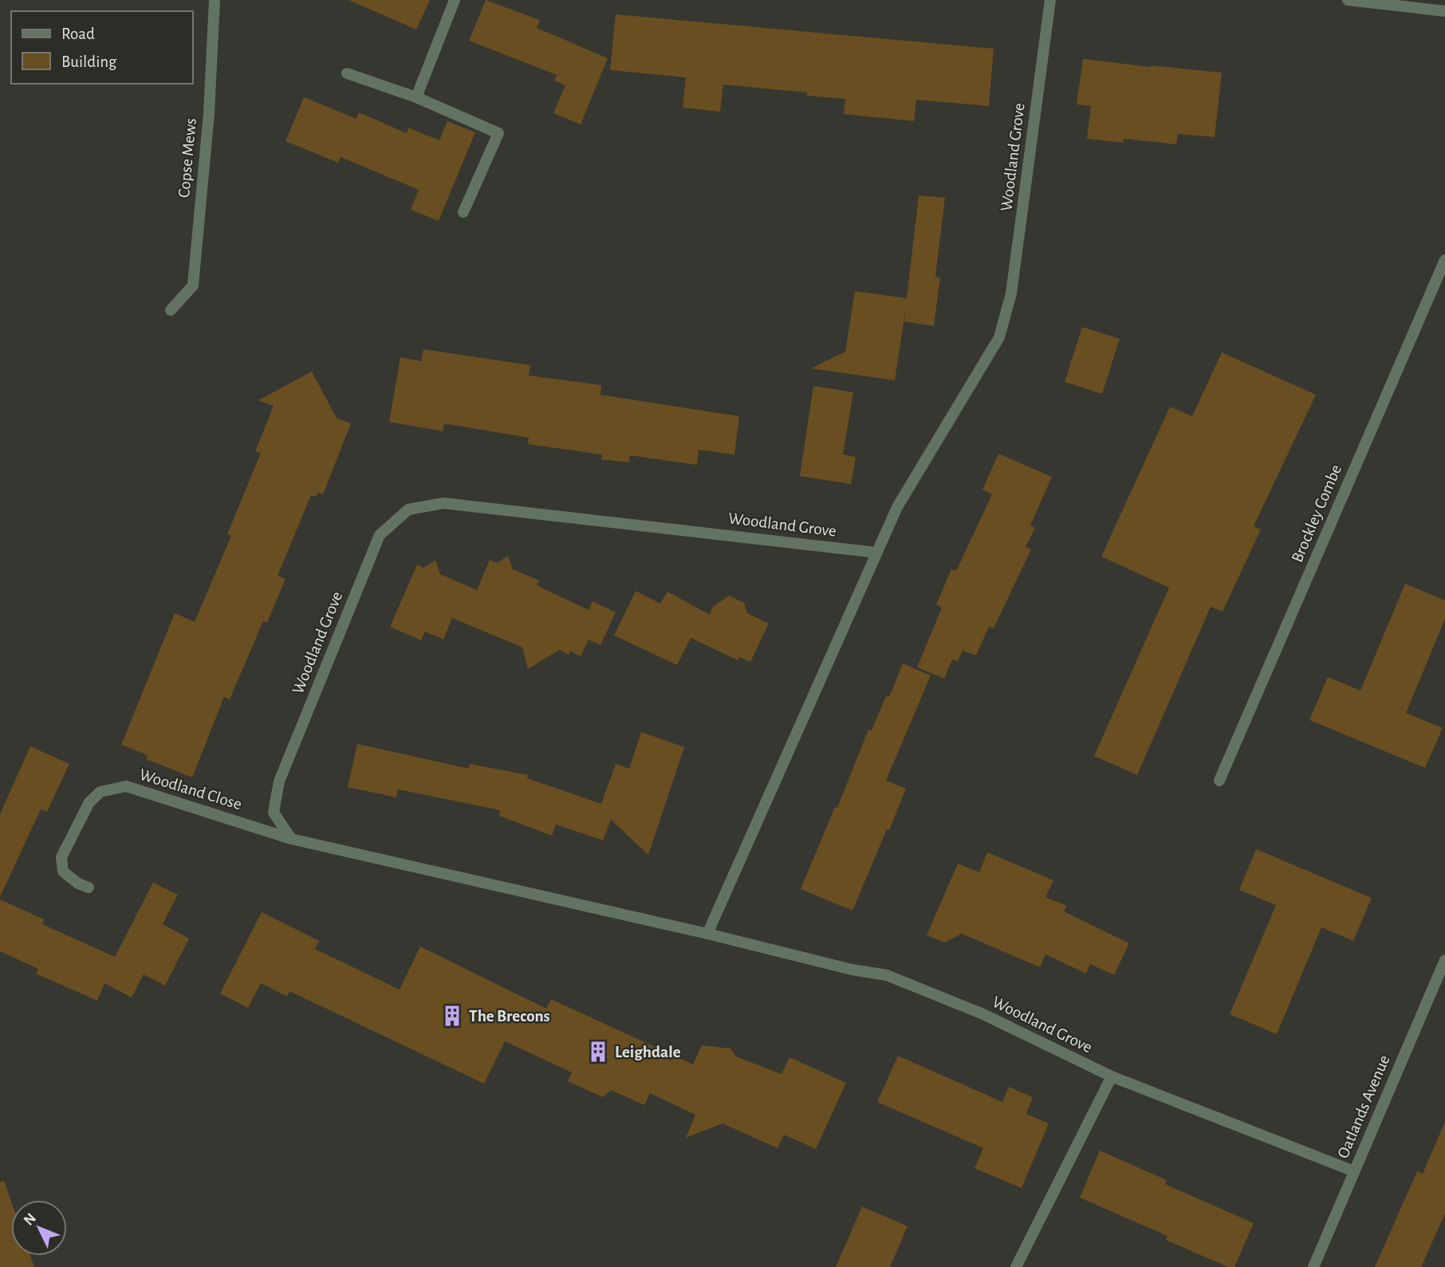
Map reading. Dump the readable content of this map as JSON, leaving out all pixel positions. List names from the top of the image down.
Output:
{
  "streets": {
    "street": [
      "Woodland Grove",
      "Copse Mews",
      "Brockley Combe",
      "Woodland Close",
      "Oatlands Avenue"
    ]
  },
  "crossings": [
    ["Woodland Grove", "Woodland Close"],
    ["Woodland Grove", "Oatlands Avenue"]
  ],
  "places": {
    "building": ["The Brecons", "Leighdale"]
  },
  "legend": ["Road", "Building"],
  "north": "top left"
}
